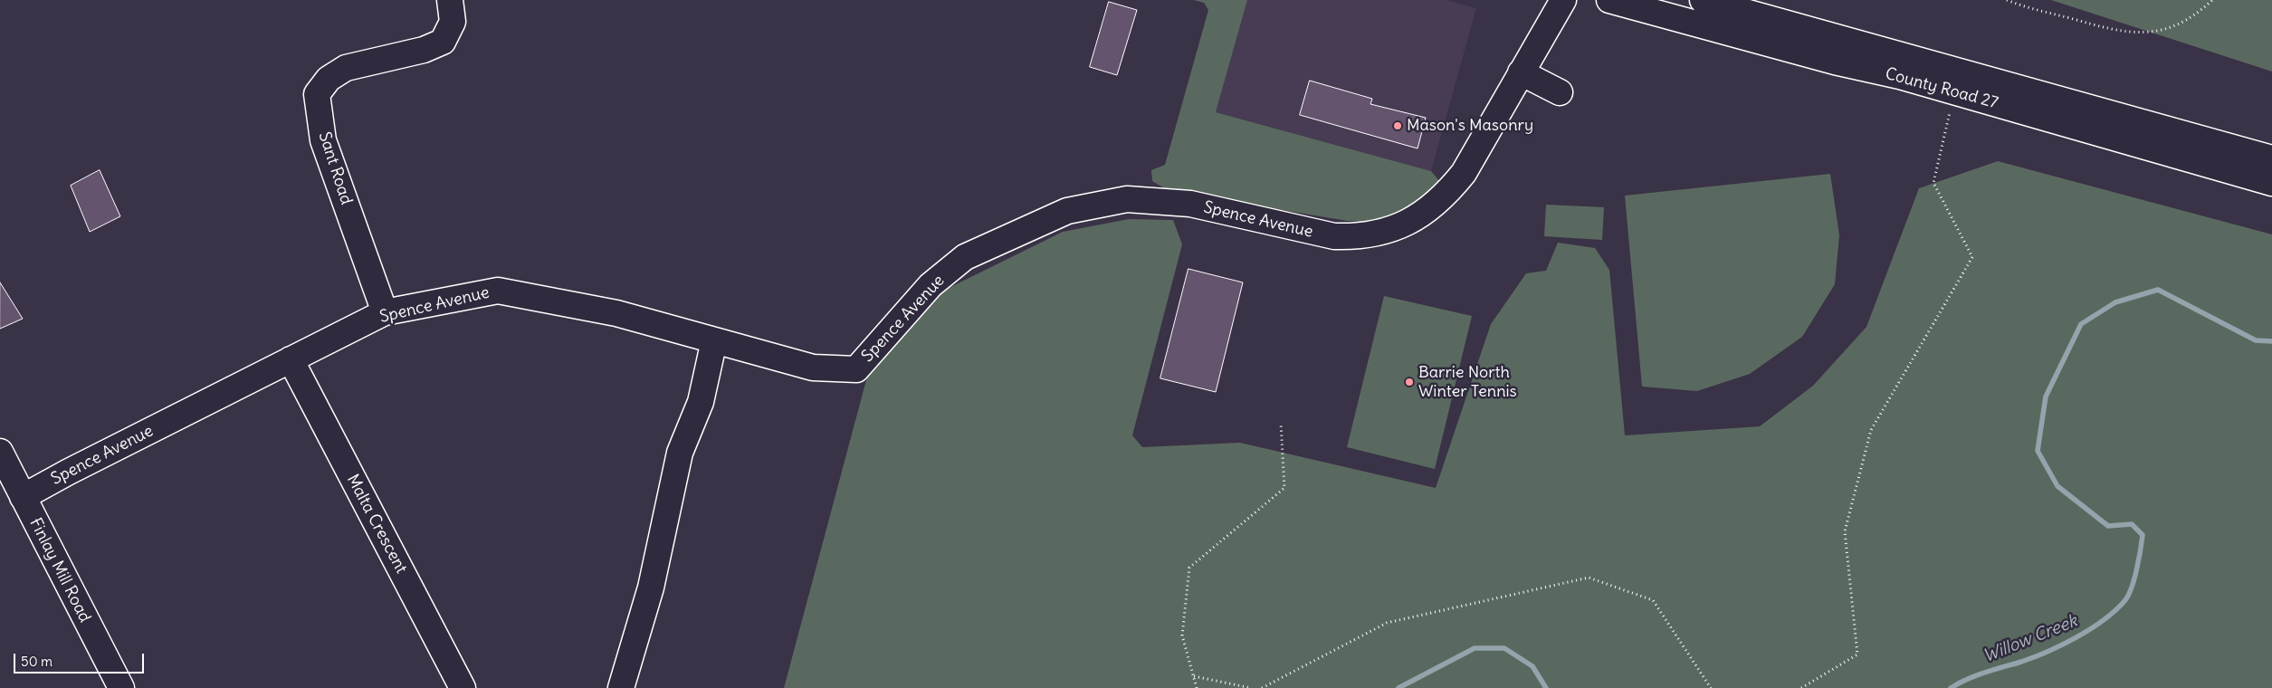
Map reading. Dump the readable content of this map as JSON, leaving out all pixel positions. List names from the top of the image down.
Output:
{
  "streets": {
    "street": [
      "County Road 27",
      "Sant Road",
      "Spence Avenue",
      "Malta Crescent",
      "Finlay Mill Road"
    ]
  },
  "crossings": [
    ["Sant Road", "Spence Avenue"],
    ["Spence Avenue", "Malta Crescent"],
    ["Spence Avenue", "Finlay Mill Road"]
  ],
  "water": ["Willow Creek"],
  "places": ["Mason's Masonry", "Barrie North Winter Tennis"],
  "scale_bar": "50 m"
}
